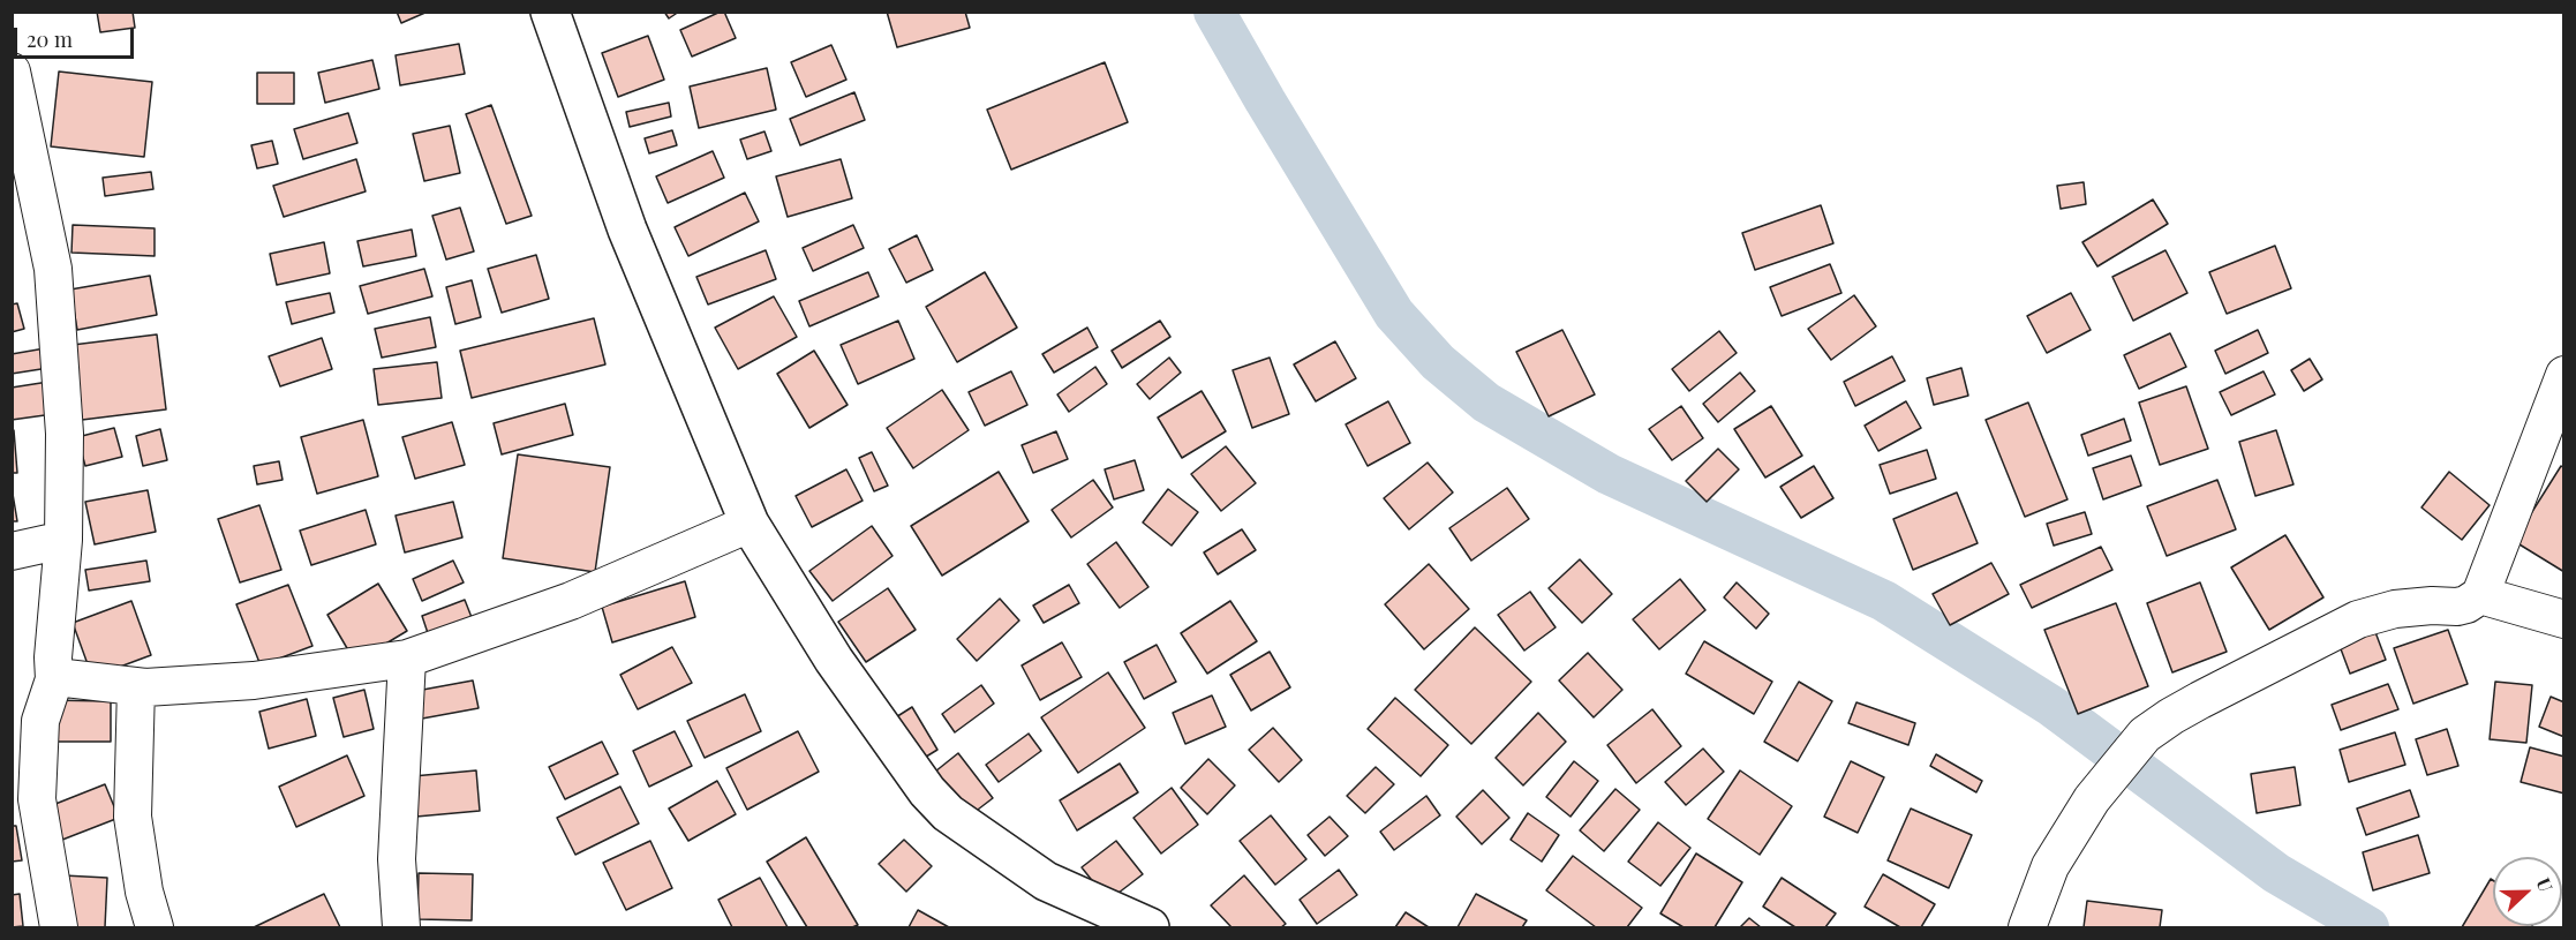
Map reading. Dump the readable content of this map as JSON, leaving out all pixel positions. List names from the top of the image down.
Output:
{
  "scale_bar": "20 m",
  "north": "right"
}
